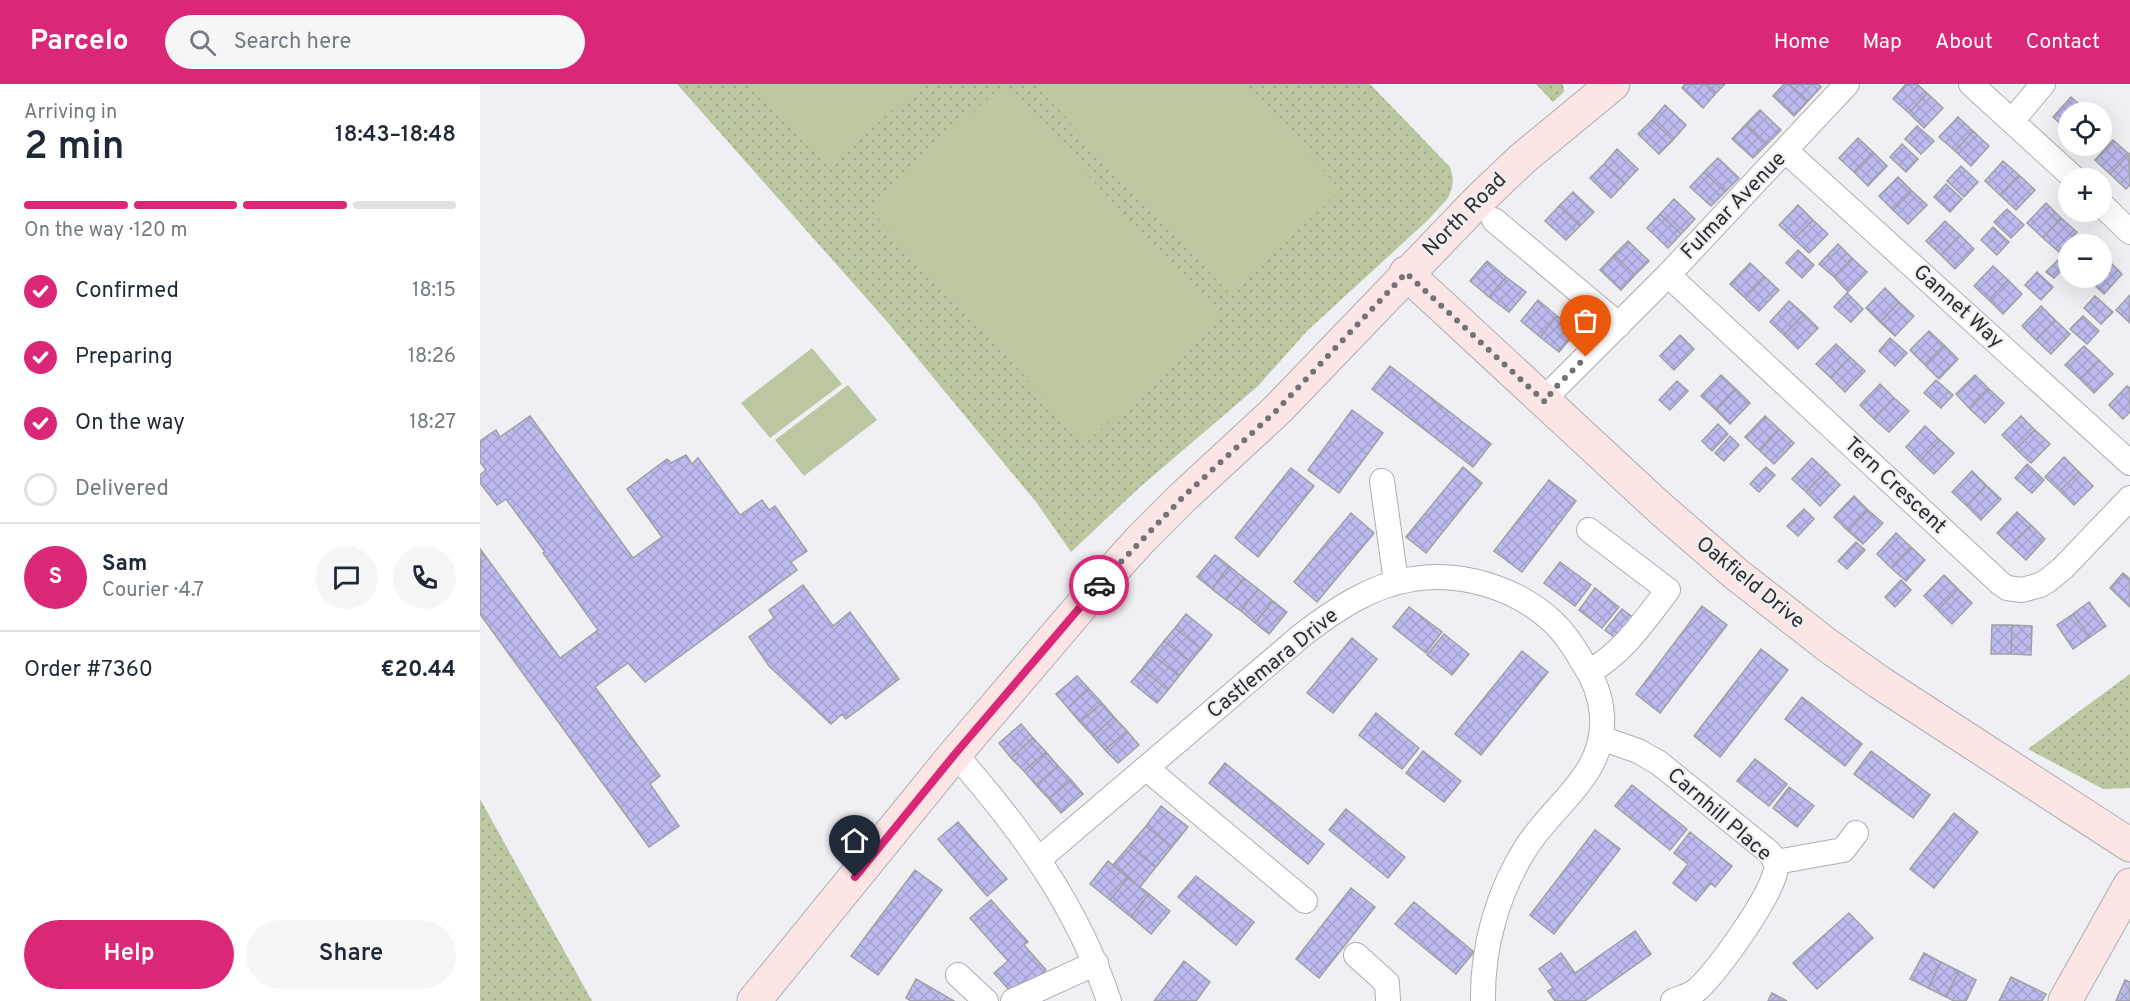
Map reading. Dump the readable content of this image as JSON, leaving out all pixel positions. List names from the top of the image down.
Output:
{
  "streets": {
    "street": [
      "Fulmar Avenue",
      "North Road",
      "Gannet Way",
      "Tern Crescent",
      "Oakfield Drive",
      "Castlemara Drive",
      "Carnhill Place"
    ]
  },
  "crossings": [
    ["Fulmar Avenue", "Gannet Way"],
    ["Fulmar Avenue", "Tern Crescent"],
    ["Fulmar Avenue", "Oakfield Drive"],
    ["North Road", "Oakfield Drive"],
    ["Castlemara Drive", "Carnhill Place"]
  ],
  "page": {
    "header": "Parcelo",
    "search": "Search here",
    "nav": [
      "Home",
      "Map",
      "About",
      "Contact"
    ],
    "heading": ["2 min", "Arriving in", "18:43–18:48"],
    "panel": [
      "Sam",
      "Courier · 4.7",
      "Order #7360",
      "€20.44"
    ],
    "map_buttons": ["+", "−"],
    "bar": "On the way · 120 m",
    "list": [
      ["Confirmed", "18:15"],
      ["Preparing", "18:26"],
      ["On the way", "18:27"],
      "Delivered"
    ],
    "round": "S",
    "buttons": ["Help", "Share"]
  }
}
